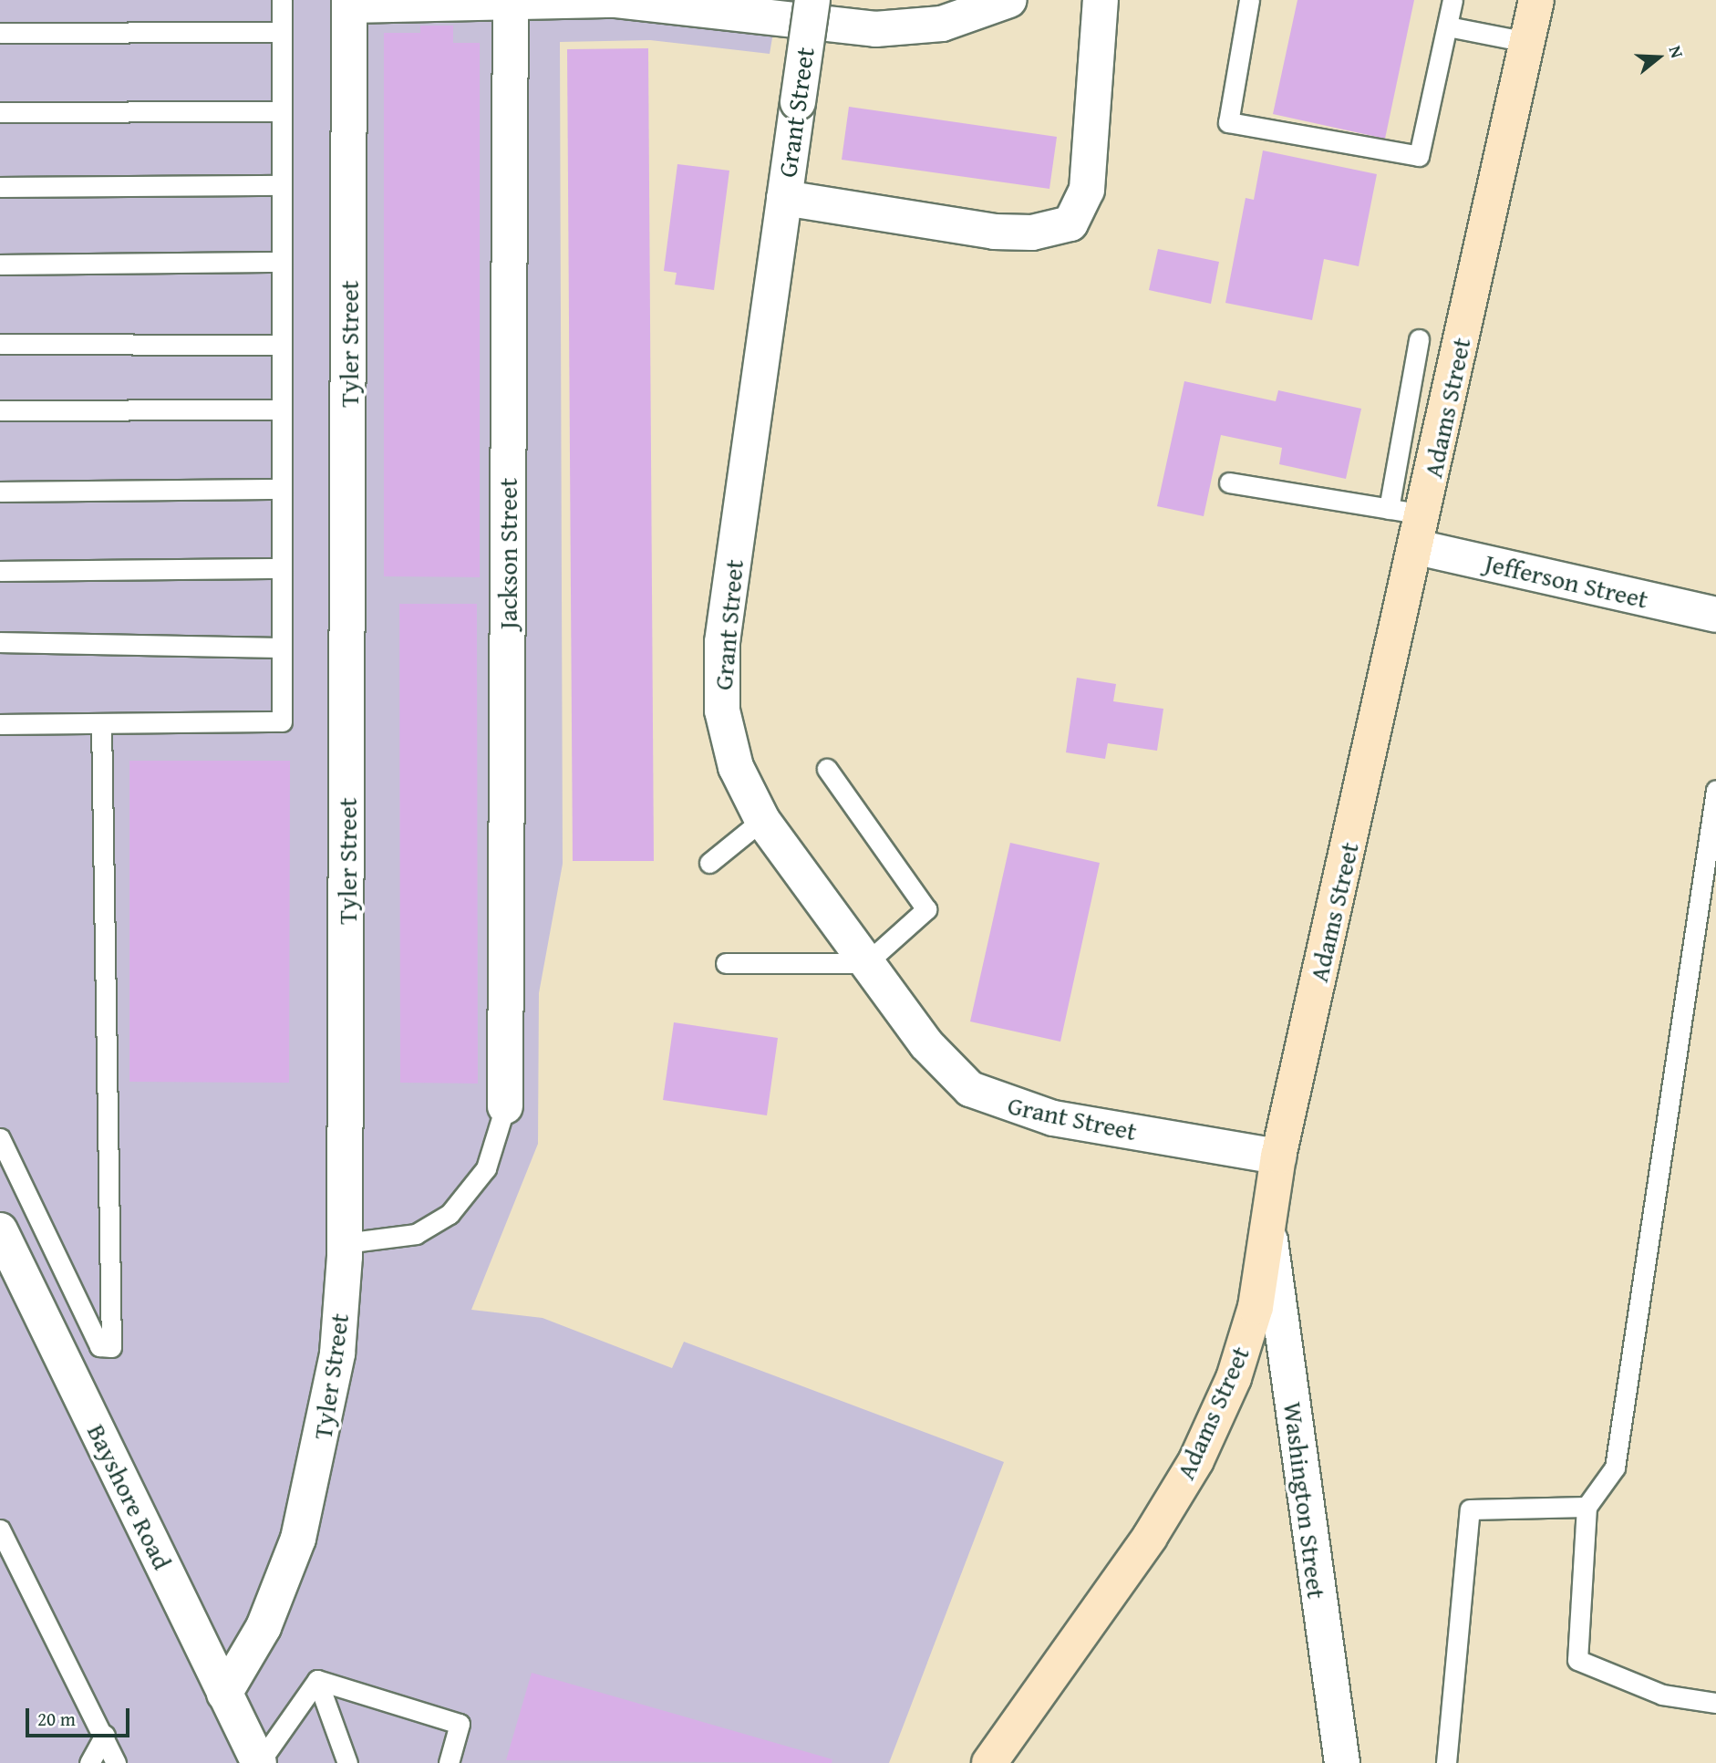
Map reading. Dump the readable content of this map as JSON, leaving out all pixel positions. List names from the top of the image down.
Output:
{
  "streets": {
    "street": [
      "Grant Street",
      "Tyler Street",
      "Adams Street",
      "Jackson Street",
      "Jefferson Street",
      "Bayshore Road",
      "Washington Street"
    ]
  },
  "crossings": [
    ["Grant Street", "Adams Street"],
    ["Tyler Street", "Bayshore Road"],
    ["Adams Street", "Jefferson Street"],
    ["Adams Street", "Washington Street"]
  ],
  "scale_bar": "20 m",
  "north": "right"
}
